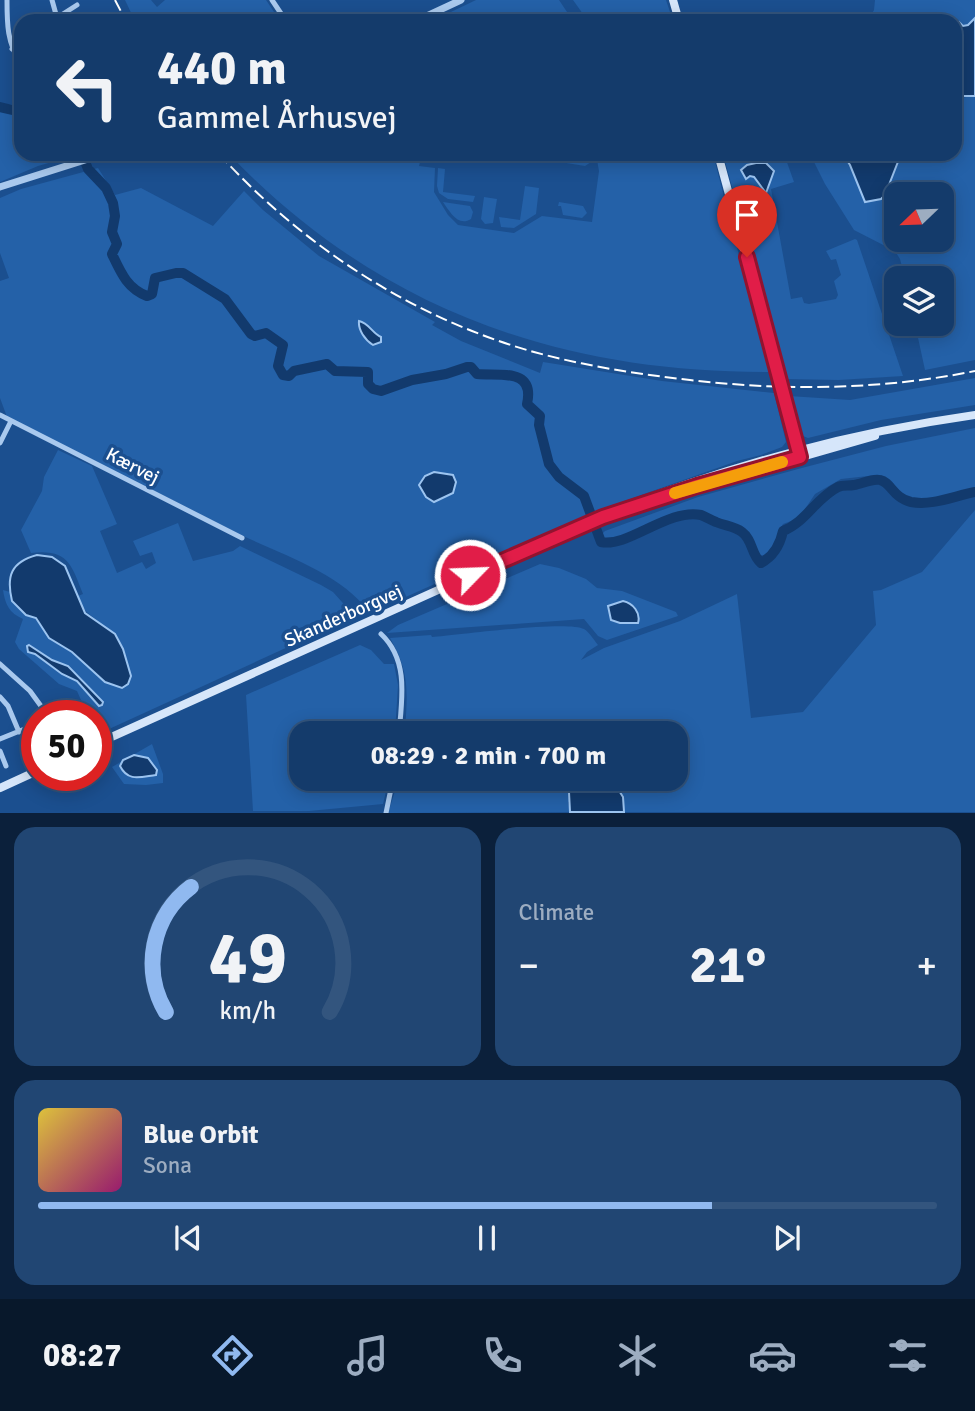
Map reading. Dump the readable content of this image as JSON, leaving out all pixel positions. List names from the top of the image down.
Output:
{
  "streets": {
    "main road": ["Skanderborgvej"],
    "street": ["Kærvej"]
  },
  "north": "bottom left",
  "page": {
    "turn": ["440 m", "Gammel Århusvej"],
    "limit": "50",
    "trip": "08:29 · 2 min · 700 m",
    "tile": "Climate",
    "heat": ["−", "21°", "+"],
    "song": ["Blue Orbit", "Sona"],
    "tabs": "08:27",
    "gauge": ["49", "km/h"]
  }
}
